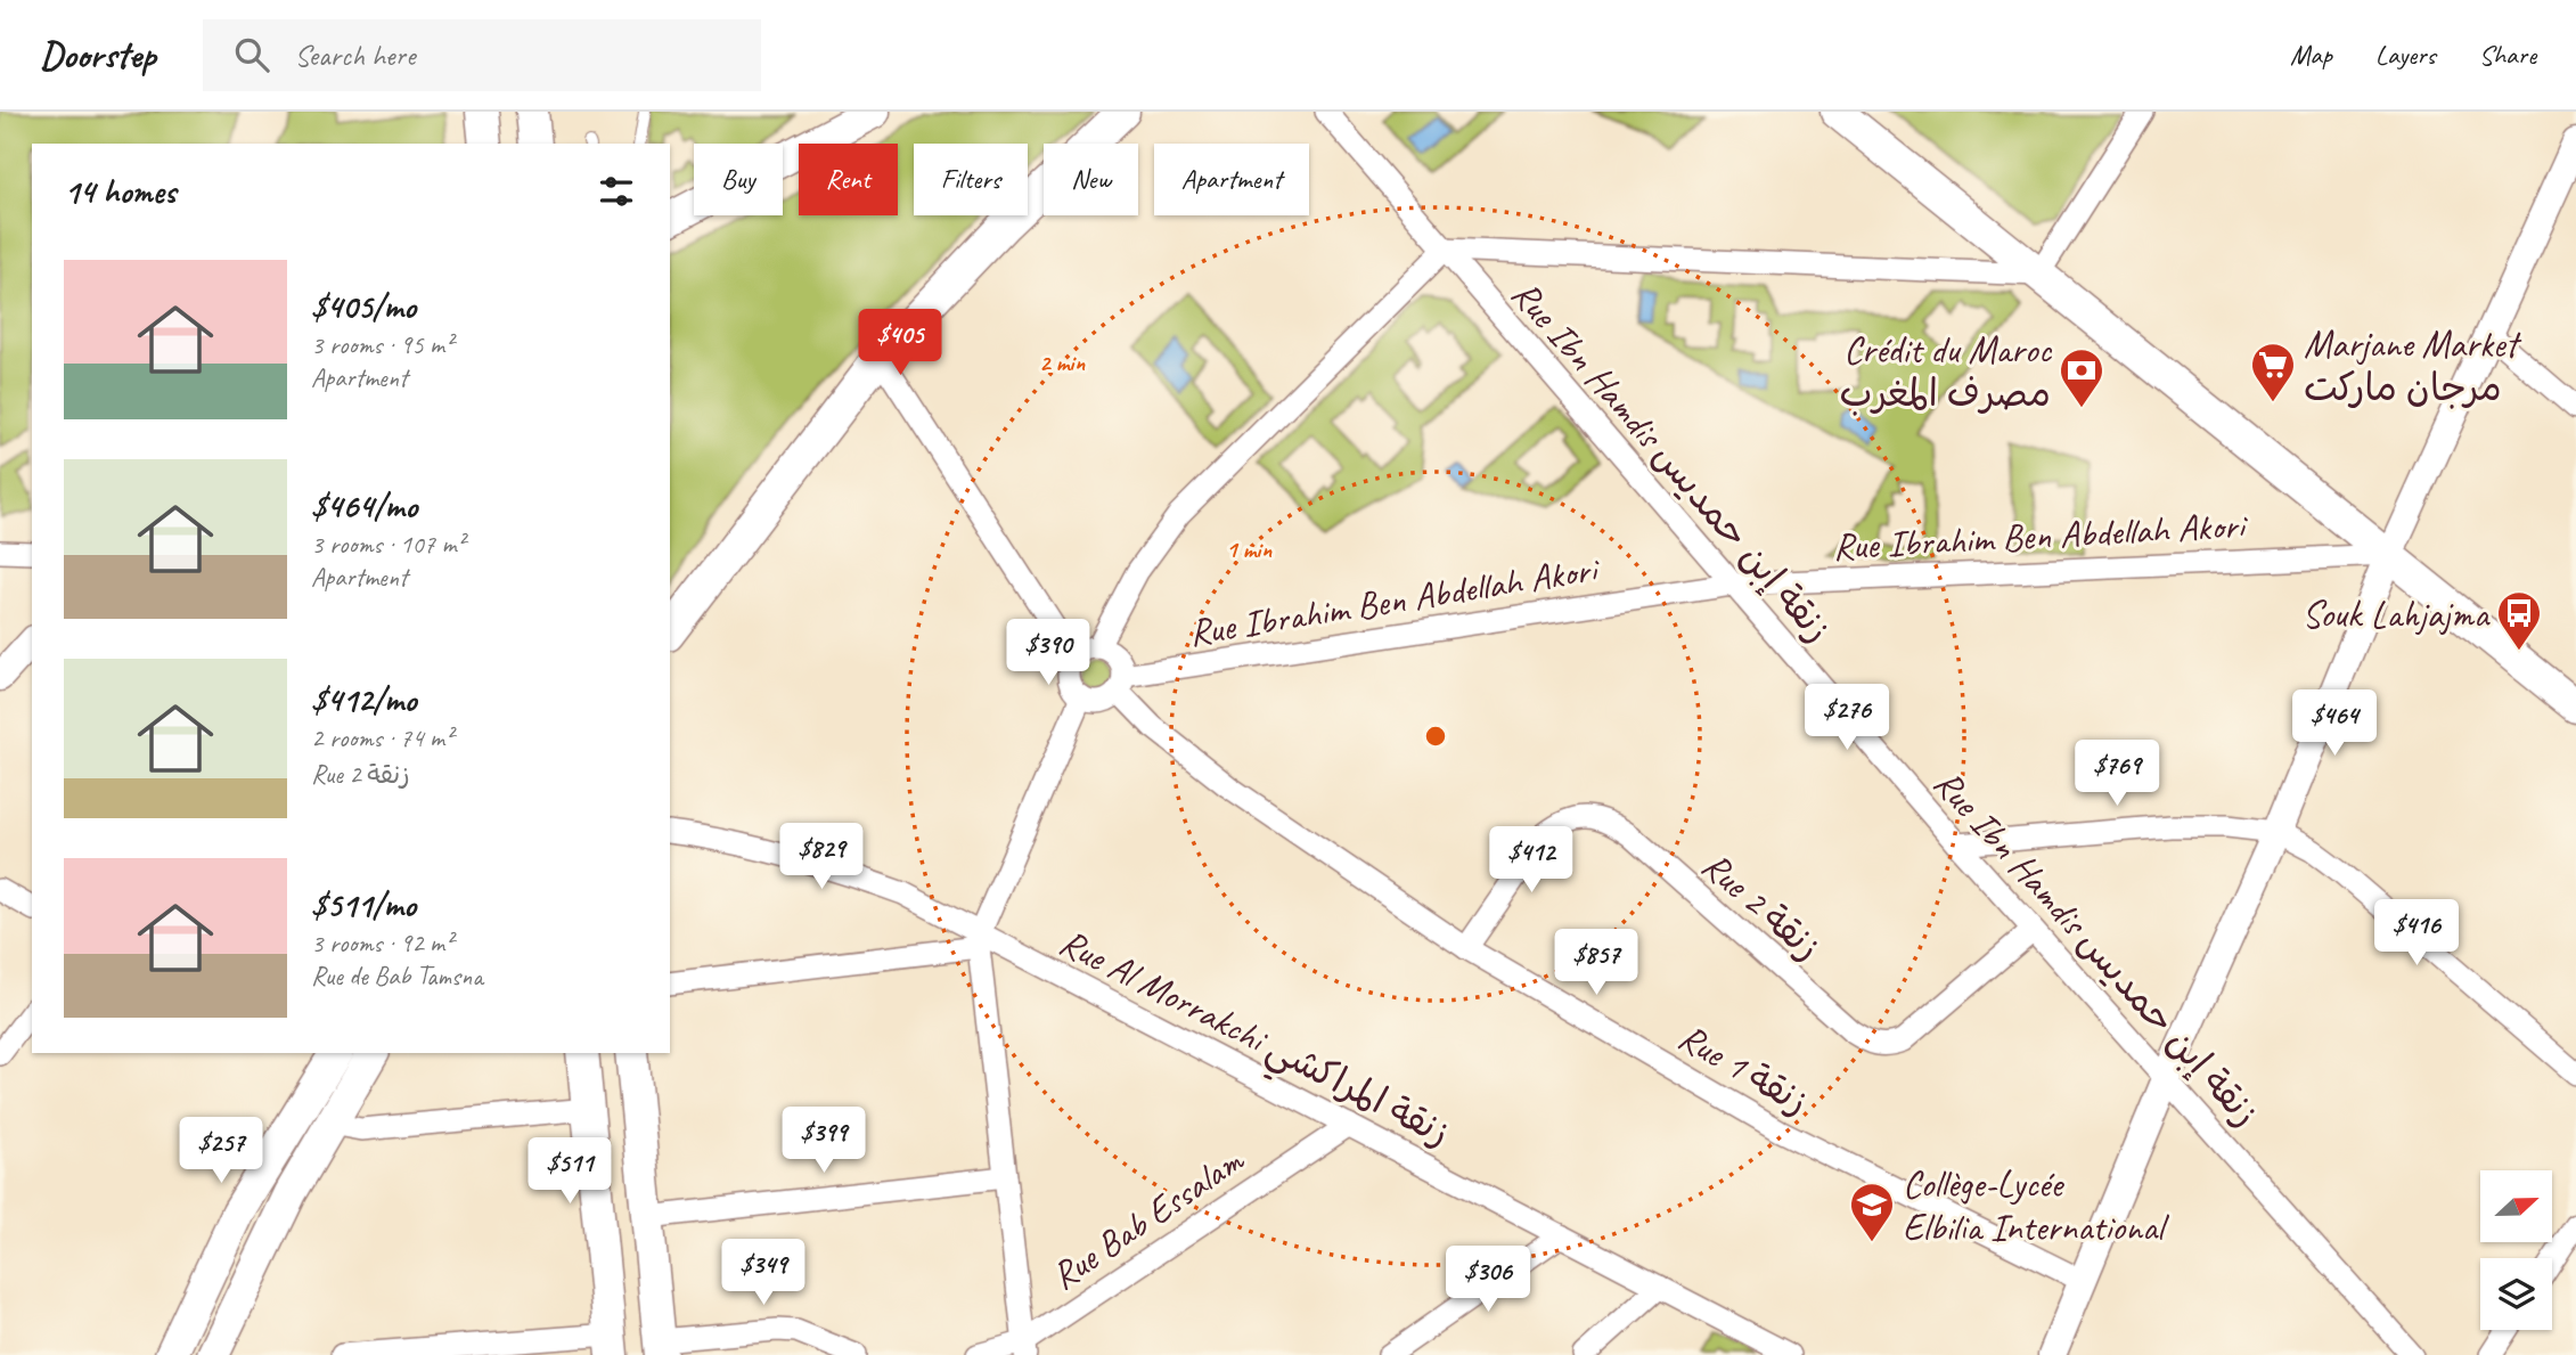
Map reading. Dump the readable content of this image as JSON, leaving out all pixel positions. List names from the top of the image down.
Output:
{
  "streets": {
    "street": [
      "Rue Ibn Hamdis زنقة إبن حمديس",
      "Rue Ibrahim Ben Abdellah Akori",
      "Rue 2 زنقة",
      "Rue Al Morrakchi زنقة المراكشي",
      "Rue 1 زنقة",
      "Rue Bab Essalam"
    ]
  },
  "crossings": [
    ["Rue Ibn Hamdis زنقة إبن حمديس", "Rue Ibrahim Ben Abdellah Akori"],
    ["Rue Ibn Hamdis زنقة إبن حمديس", "Rue 2 زنقة"],
    ["Rue Ibrahim Ben Abdellah Akori", "Rue 1 زنقة"],
    ["Rue 2 زنقة", "Rue 1 زنقة"],
    ["Rue Al Morrakchi زنقة المراكشي", "Rue Bab Essalam"]
  ],
  "places": {
    "supermarket": ["Marjane Market مرجان ماركت"],
    "bank": ["Crédit du Maroc مصرف المغرب"],
    "bus stop": ["Souk Lahjajma"],
    "school or university": ["Collège-Lycée Elbilia International"]
  },
  "north": "right",
  "page": {
    "header": "Doorstep",
    "search": "Search here",
    "nav": ["Map", "Layers", "Share"],
    "chip": [
      "Buy",
      "Rent",
      "Filters",
      "New",
      "Apartment"
    ],
    "heading": "14 homes",
    "list": [
      {
        "name": "$405/mo",
        "note": "3 rooms · 95 m² · Apartment"
      },
      {
        "name": "$464/mo",
        "note": "3 rooms · 107 m² · Apartment"
      },
      {
        "name": "$412/mo",
        "note": "2 rooms · 74 m² · Rue 2 زنقة"
      },
      {
        "name": "$511/mo",
        "note": "3 rooms · 92 m² · Rue de Bab Tamsna"
      }
    ],
    "price": [
      "$405",
      "$390",
      "$276",
      "$464",
      "$769",
      "$829",
      "$412",
      "$416",
      "$857",
      "$399",
      "$257",
      "$511",
      "$349",
      "$306"
    ]
  },
  "rings": ["2 min", "1 min"]
}
